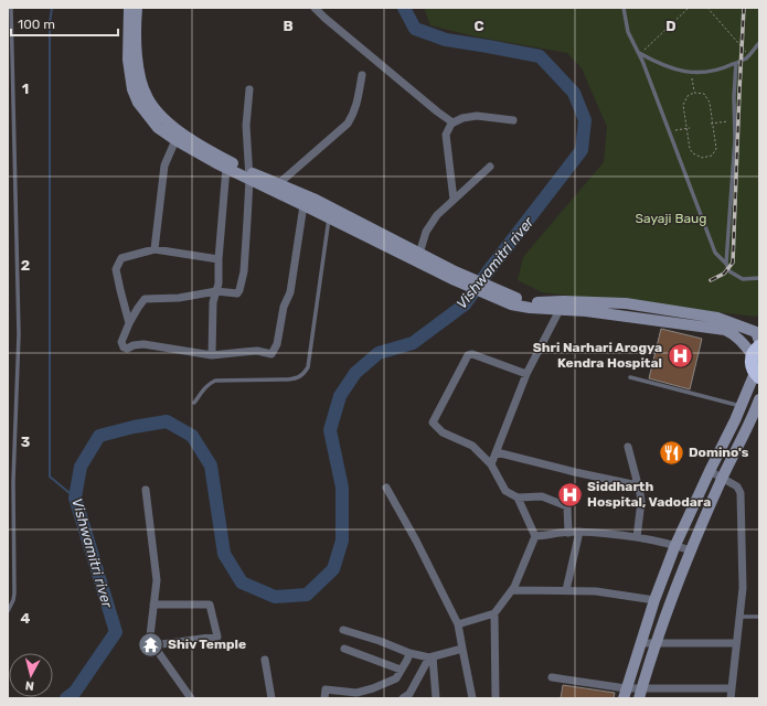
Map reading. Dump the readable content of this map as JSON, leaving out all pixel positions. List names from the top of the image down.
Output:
{
  "water": ["Vishwamitri river"],
  "parks": ["Sayaji Baug"],
  "places": {
    "hospital": ["Shri Narhari Arogya Kendra Hospital", "Siddharth Hospital, Vadodara"],
    "restaurant": ["Domino's"],
    "temple": ["Shiv Temple"]
  },
  "scale_bar": "100 m",
  "north": "bottom",
  "grid": {
    "columns": ["B", "C", "D"],
    "rows": [
      "1",
      "2",
      "3",
      "4"
    ]
  }
}
